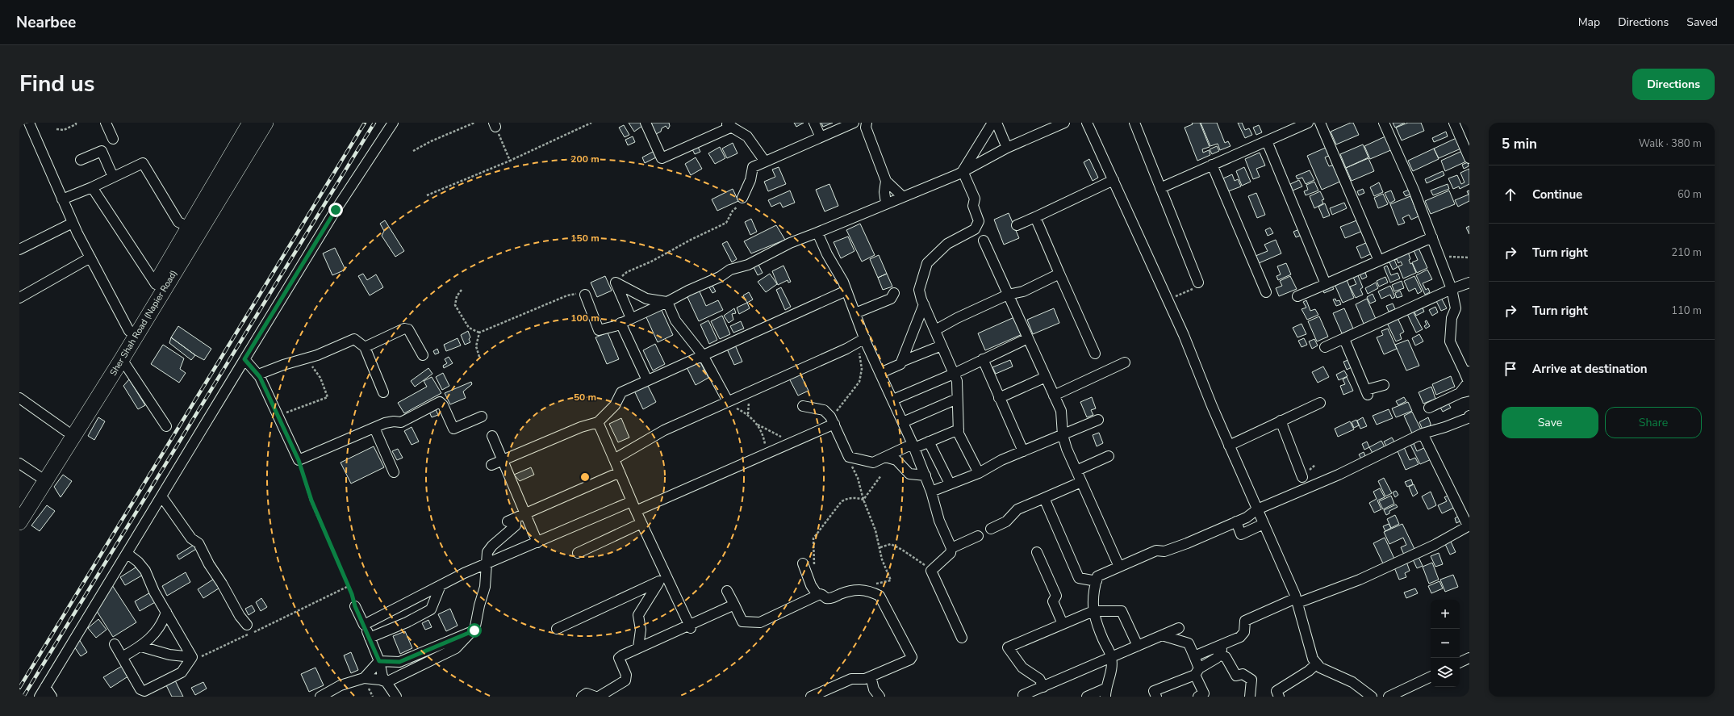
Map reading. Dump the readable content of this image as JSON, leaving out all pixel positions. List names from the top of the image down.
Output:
{
  "streets": {
    "main road": ["Sher Shah Road (Napier Road)"]
  },
  "page": {
    "header": "Nearbee",
    "nav": ["Map", "Directions", "Saved"],
    "title": "Find us",
    "buttons": [
      "Directions",
      ["Save", "Share"]
    ],
    "heading": ["5 min", "Walk · 380 m"],
    "list": [
      ["Continue", "60 m"],
      ["Turn right", "210 m"],
      ["Turn right", "110 m"],
      "Arrive at destination"
    ],
    "map_buttons": ["+", "−"]
  },
  "rings": [
    "200 m",
    "150 m",
    "100 m",
    "50 m"
  ]
}
